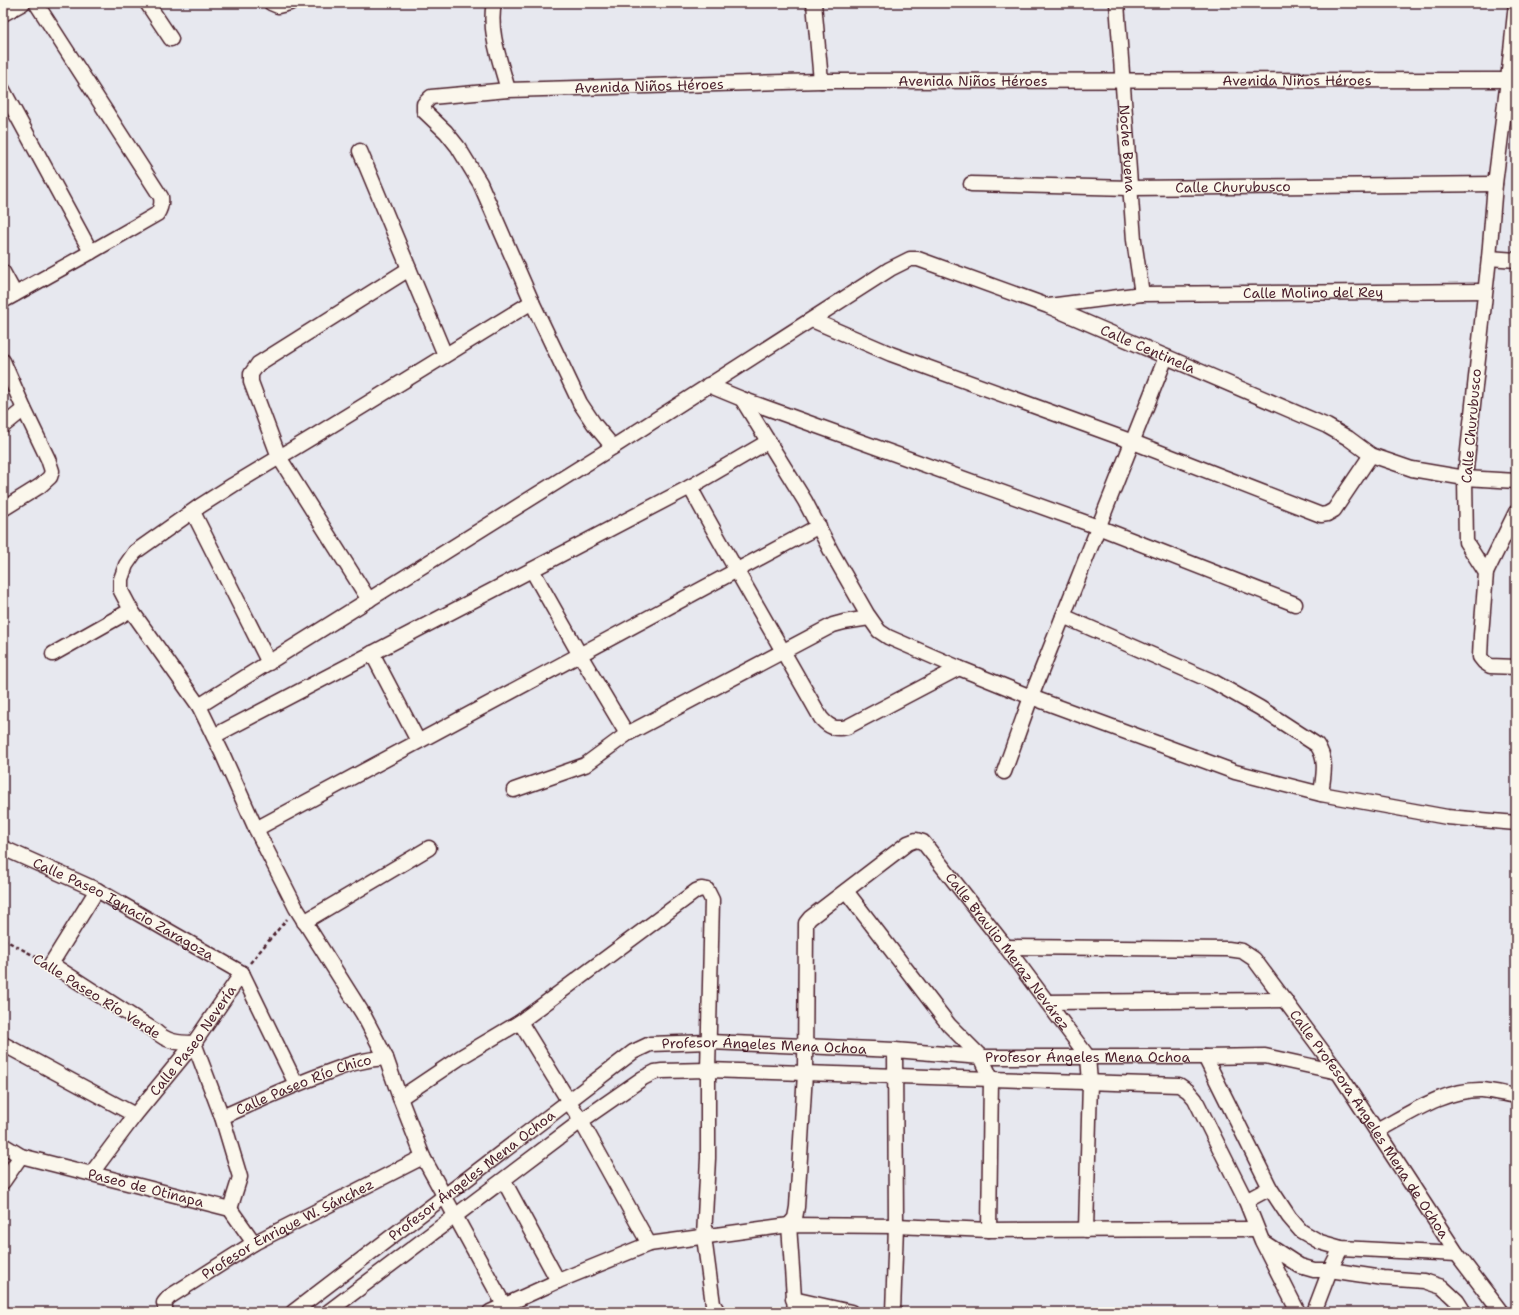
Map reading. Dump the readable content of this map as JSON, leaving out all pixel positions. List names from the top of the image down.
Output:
{
  "streets": {
    "street": [
      "Avenida Niños Héroes",
      "Noche Buena",
      "Calle Churubusco",
      "Calle Molino del Rey",
      "Calle Centinela",
      "Calle Paseo Ignacio Zaragoza",
      "Calle Braulio Meraz Nevárez",
      "Calle Paseo Río Verde",
      "Calle Paseo Nevería",
      "Profesor Ángeles Mena Ochoa",
      "Calle Paseo Río Chico",
      "Calle Profesora Ángeles Mena de Ochoa",
      "Paseo de Otinapa",
      "Profesor Enrique W. Sánchez"
    ]
  },
  "crossings": [
    ["Avenida Niños Héroes", "Noche Buena"],
    ["Avenida Niños Héroes", "Calle Churubusco"],
    ["Noche Buena", "Calle Churubusco"],
    ["Noche Buena", "Calle Molino del Rey"],
    ["Calle Churubusco", "Calle Molino del Rey"],
    ["Calle Churubusco", "Calle Centinela"],
    ["Calle Molino del Rey", "Calle Centinela"],
    ["Calle Paseo Ignacio Zaragoza", "Calle Paseo Nevería"],
    ["Calle Braulio Meraz Nevárez", "Profesor Ángeles Mena Ochoa"],
    ["Calle Braulio Meraz Nevárez", "Calle Profesora Ángeles Mena de Ochoa"],
    ["Calle Paseo Río Verde", "Calle Paseo Nevería"],
    ["Calle Paseo Nevería", "Paseo de Otinapa"],
    ["Profesor Ángeles Mena Ochoa", "Calle Profesora Ángeles Mena de Ochoa"]
  ]
}
